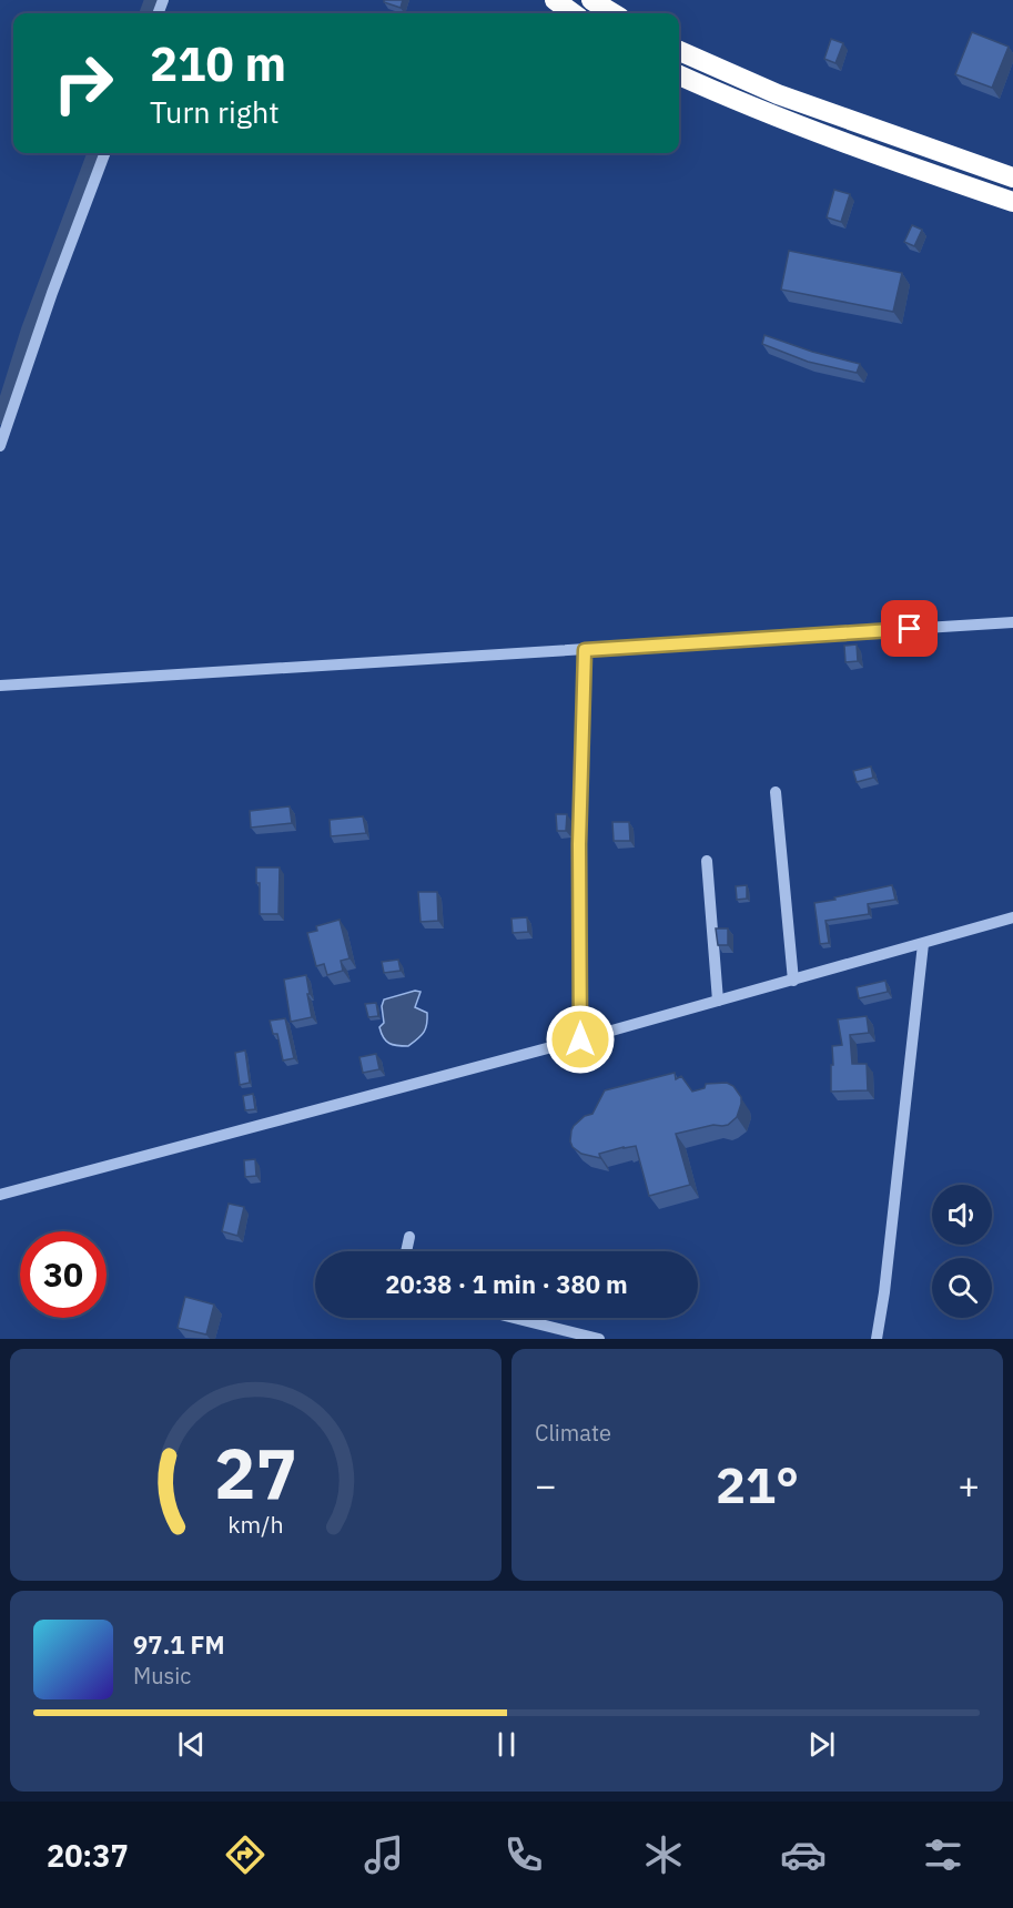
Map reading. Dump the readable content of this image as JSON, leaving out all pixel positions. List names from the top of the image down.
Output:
{
  "page": {
    "turn": ["210 m", "Turn right"],
    "limit": "30",
    "trip": "20:38 · 1 min · 380 m",
    "tile": "Climate",
    "heat": ["−", "21°", "+"],
    "song": ["97.1 FM", "Music"],
    "tabs": "20:37",
    "gauge": ["27", "km/h"]
  }
}
